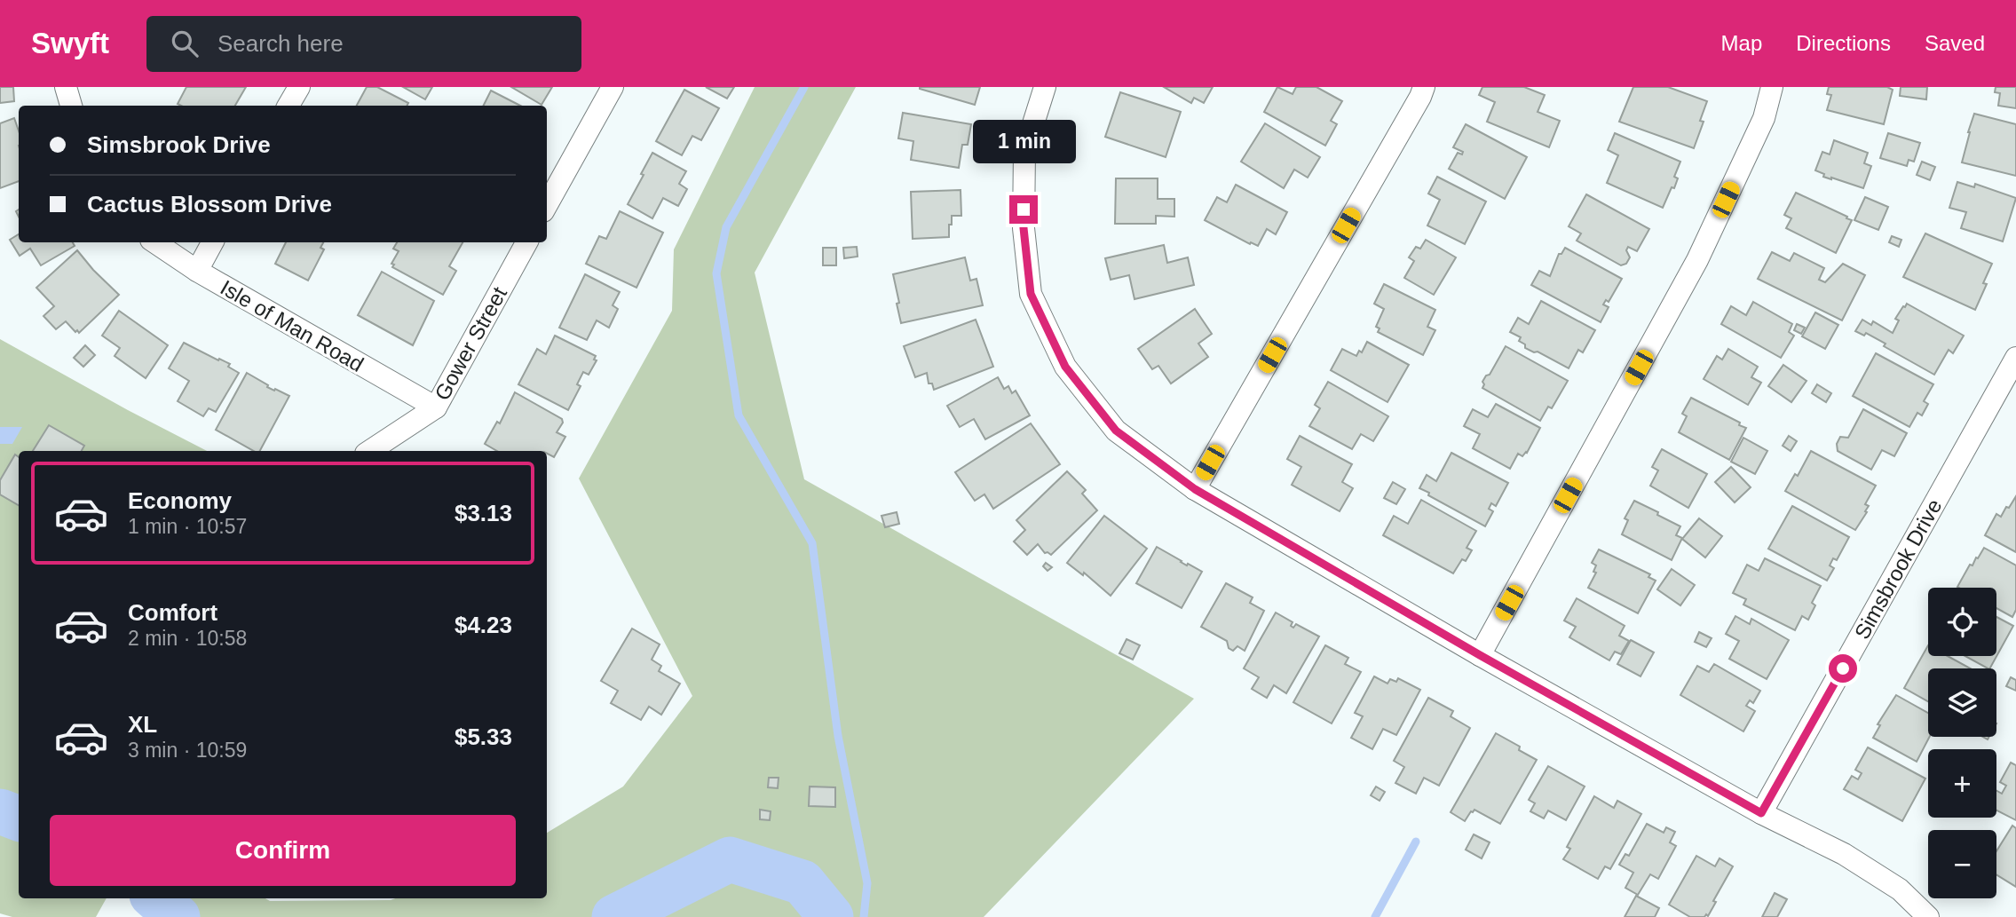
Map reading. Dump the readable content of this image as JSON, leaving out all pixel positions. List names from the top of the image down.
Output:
{
  "streets": {
    "street": ["Isle of Man Road", "Gower Street", "Simsbrook Drive"]
  },
  "crossings": [
    ["Isle of Man Road", "Gower Street"]
  ],
  "page": {
    "header": "Swyft",
    "search": "Search here",
    "nav": ["Map", "Directions", "Saved"],
    "banner": ["Simsbrook Drive", "Cactus Blossom Drive"],
    "bubble": "1 min",
    "list": [
      {
        "name": "Economy",
        "note": "1 min · 10:57",
        "value": "$3.13"
      },
      {
        "name": "Comfort",
        "note": "2 min · 10:58",
        "value": "$4.23"
      },
      {
        "name": "XL",
        "note": "3 min · 10:59",
        "value": "$5.33"
      }
    ],
    "map_buttons": ["+", "−"],
    "buttons": "Confirm"
  }
}
